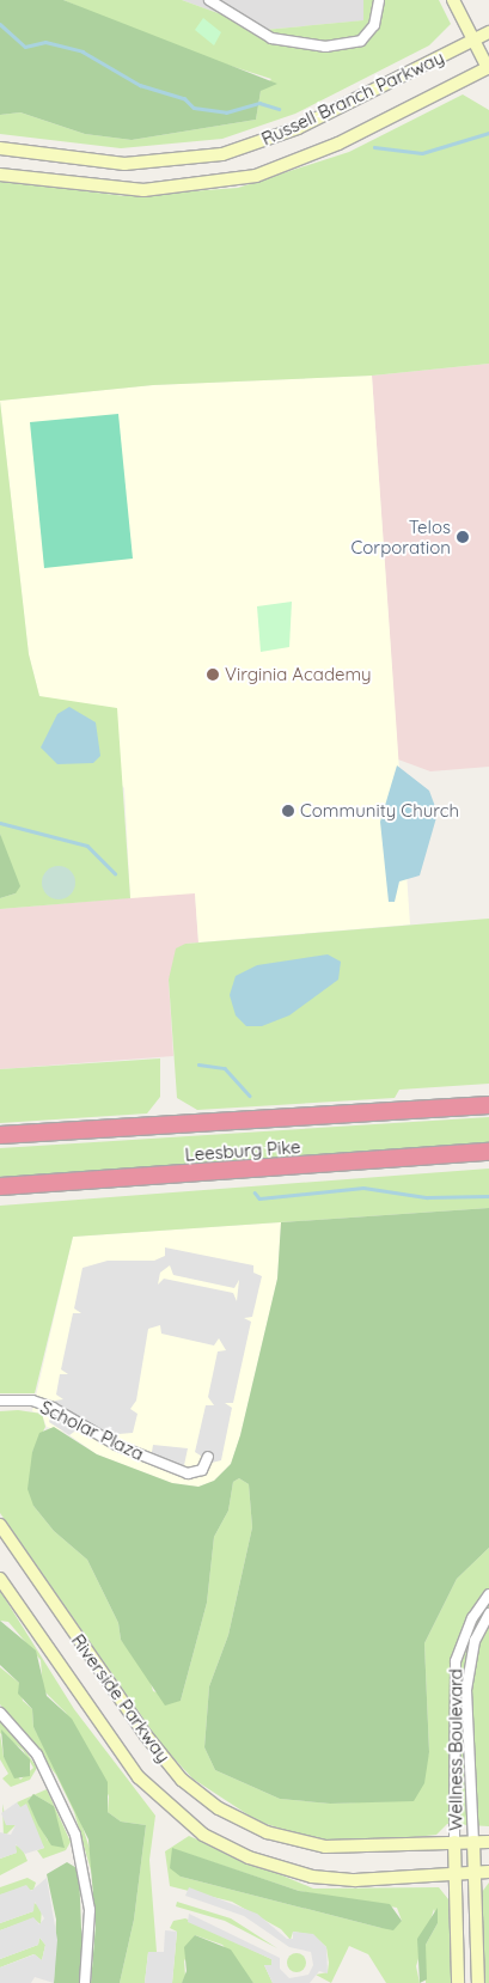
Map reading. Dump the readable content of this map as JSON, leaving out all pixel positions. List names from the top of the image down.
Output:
{
  "streets": {
    "highway": ["Leesburg Pike"],
    "main road": ["Russell Branch Parkway", "Riverside Parkway"],
    "street": ["Scholar Plaza", "Wellness Boulevard"]
  },
  "crossings": [
    ["Riverside Parkway", "Wellness Boulevard"]
  ],
  "places": ["Telos Corporation", "Virginia Academy", "Community Church"]
}
